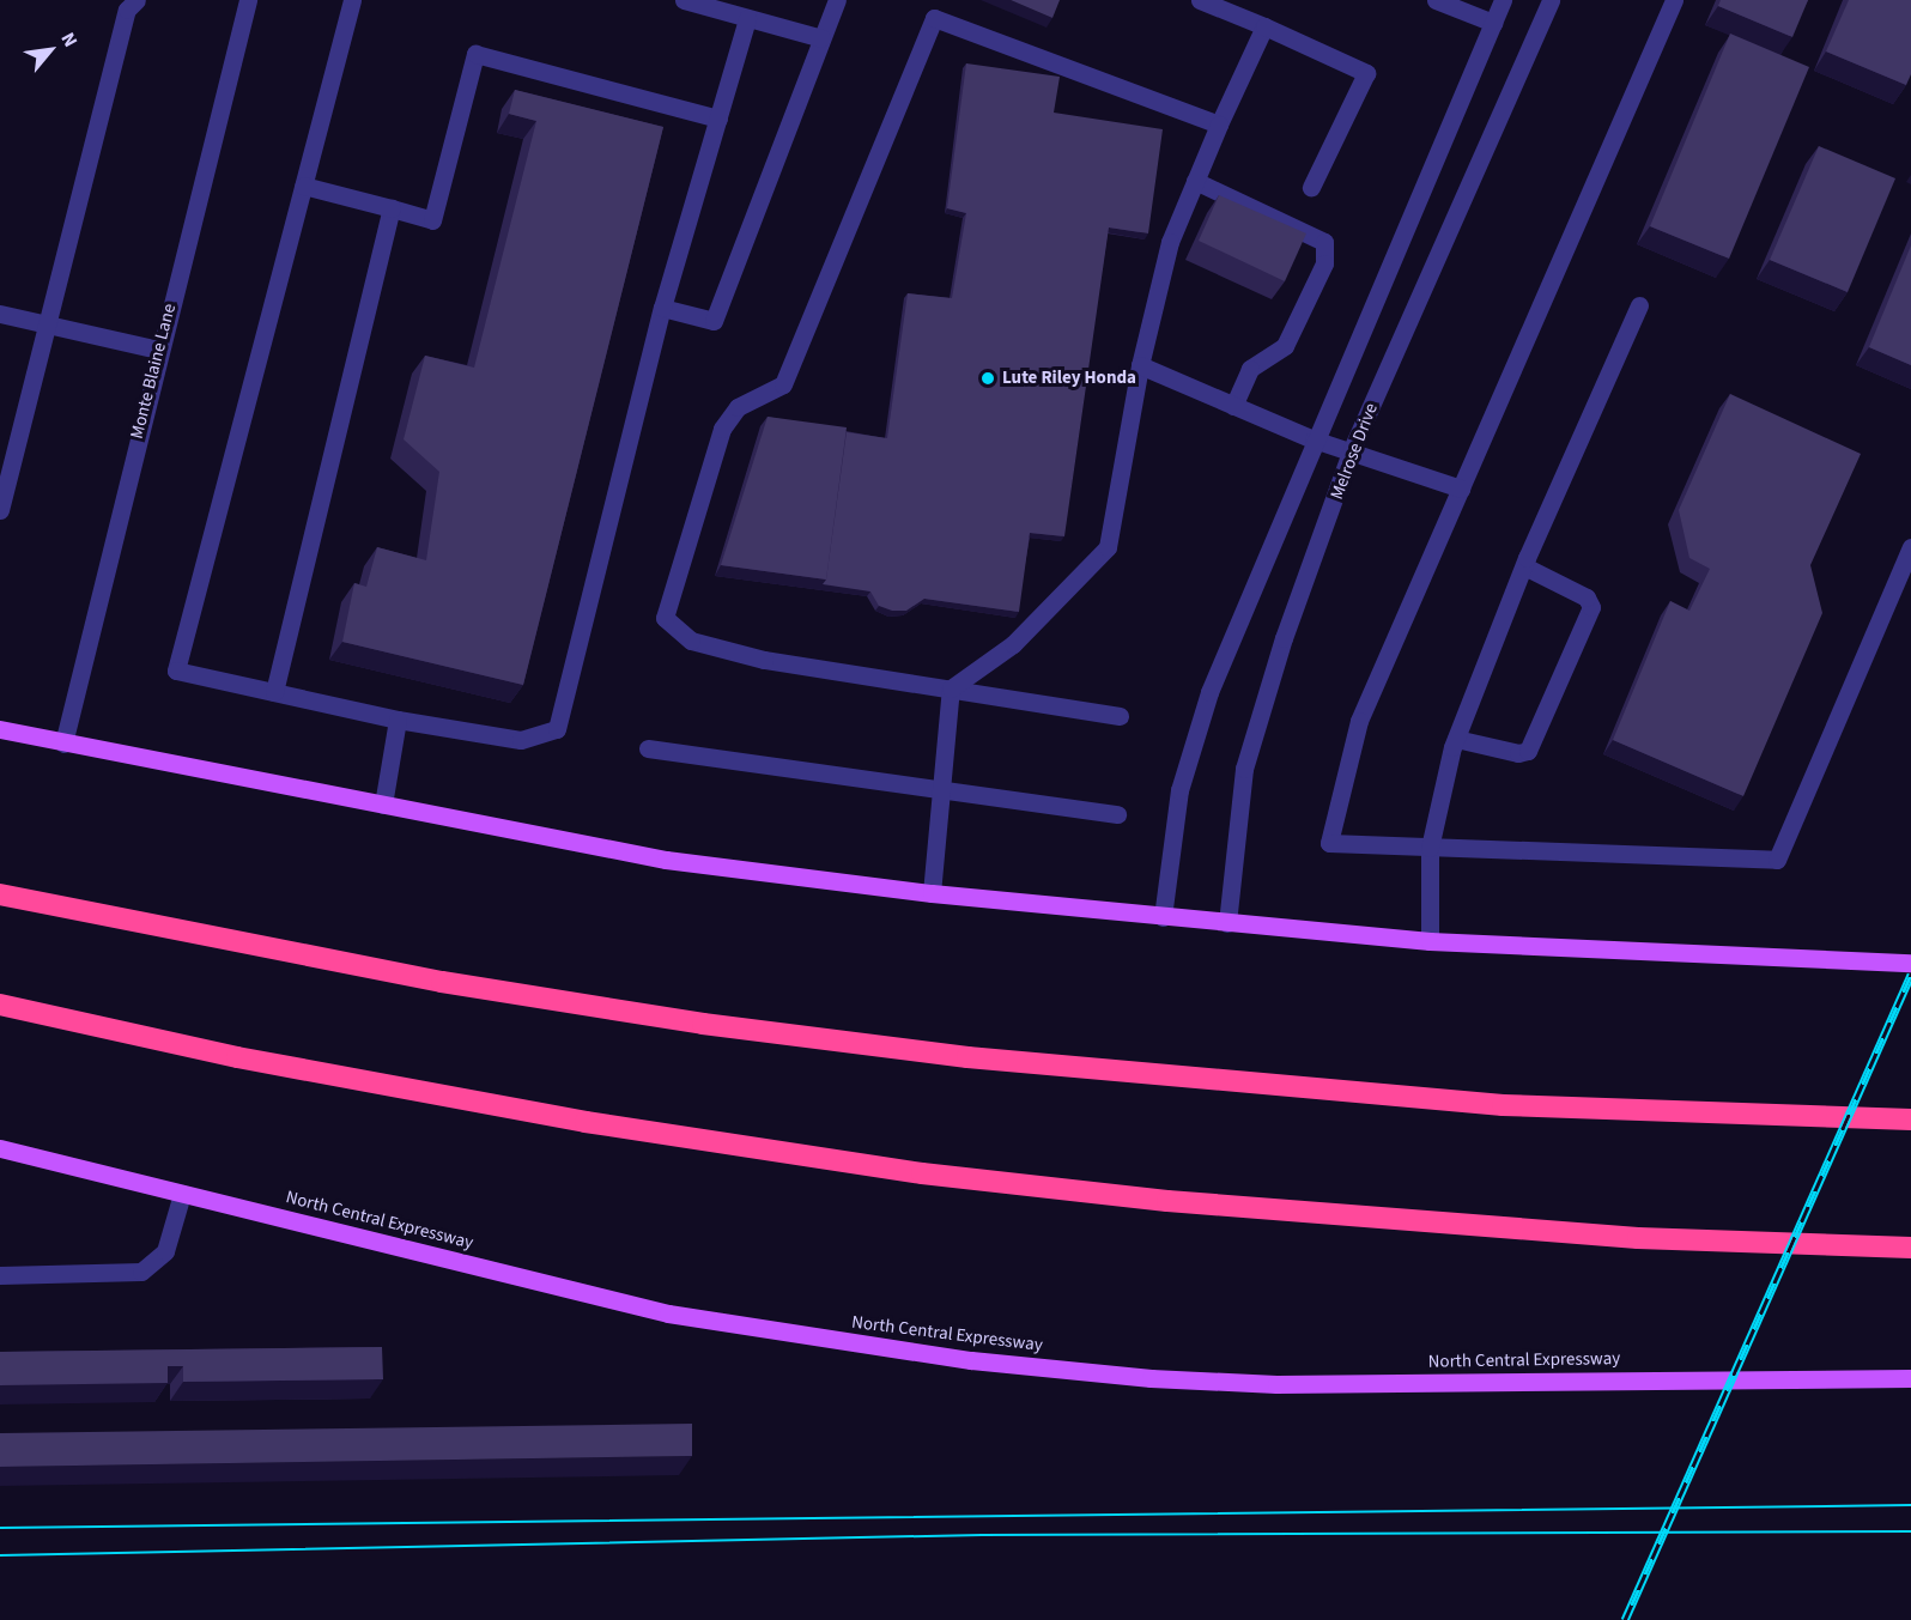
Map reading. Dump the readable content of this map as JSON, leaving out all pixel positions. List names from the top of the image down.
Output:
{
  "streets": {
    "main road": ["North Central Expressway"],
    "street": ["Monte Blaine Lane", "Melrose Drive"]
  },
  "places": ["Lute Riley Honda"],
  "north": "top right"
}
